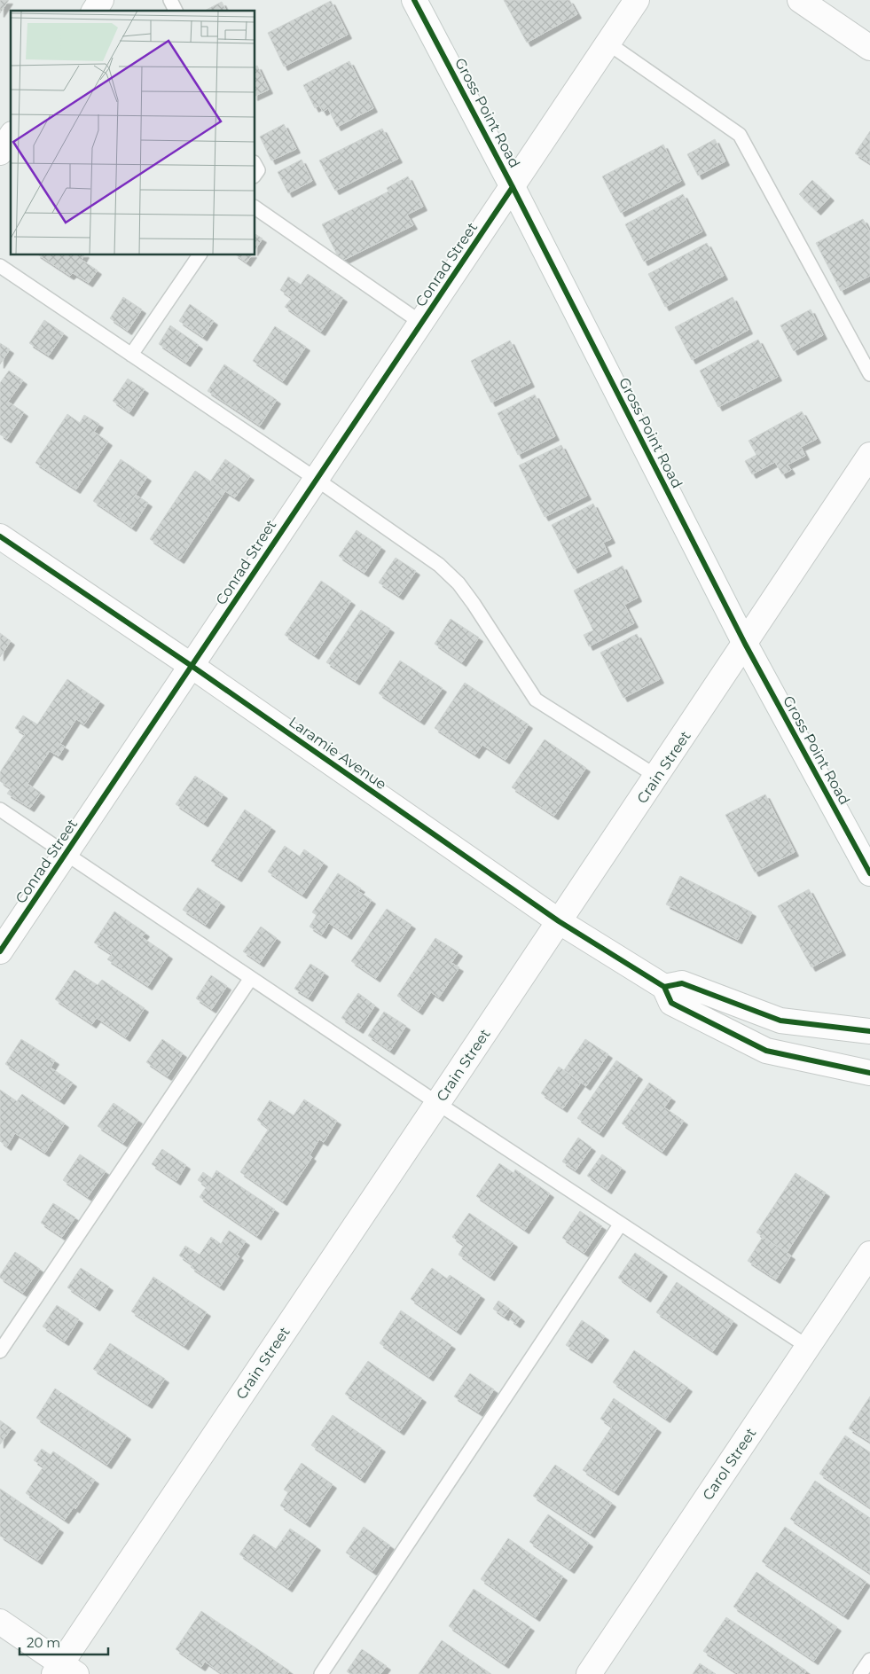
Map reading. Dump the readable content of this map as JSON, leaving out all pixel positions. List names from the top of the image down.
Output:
{
  "streets": {
    "street": [
      "Gross Point Road",
      "Conrad Street",
      "Laramie Avenue",
      "Crain Street",
      "Carol Street"
    ]
  },
  "crossings": [
    ["Gross Point Road", "Conrad Street"],
    ["Gross Point Road", "Crain Street"],
    ["Conrad Street", "Laramie Avenue"],
    ["Laramie Avenue", "Crain Street"]
  ],
  "scale_bar": "20 m"
}
